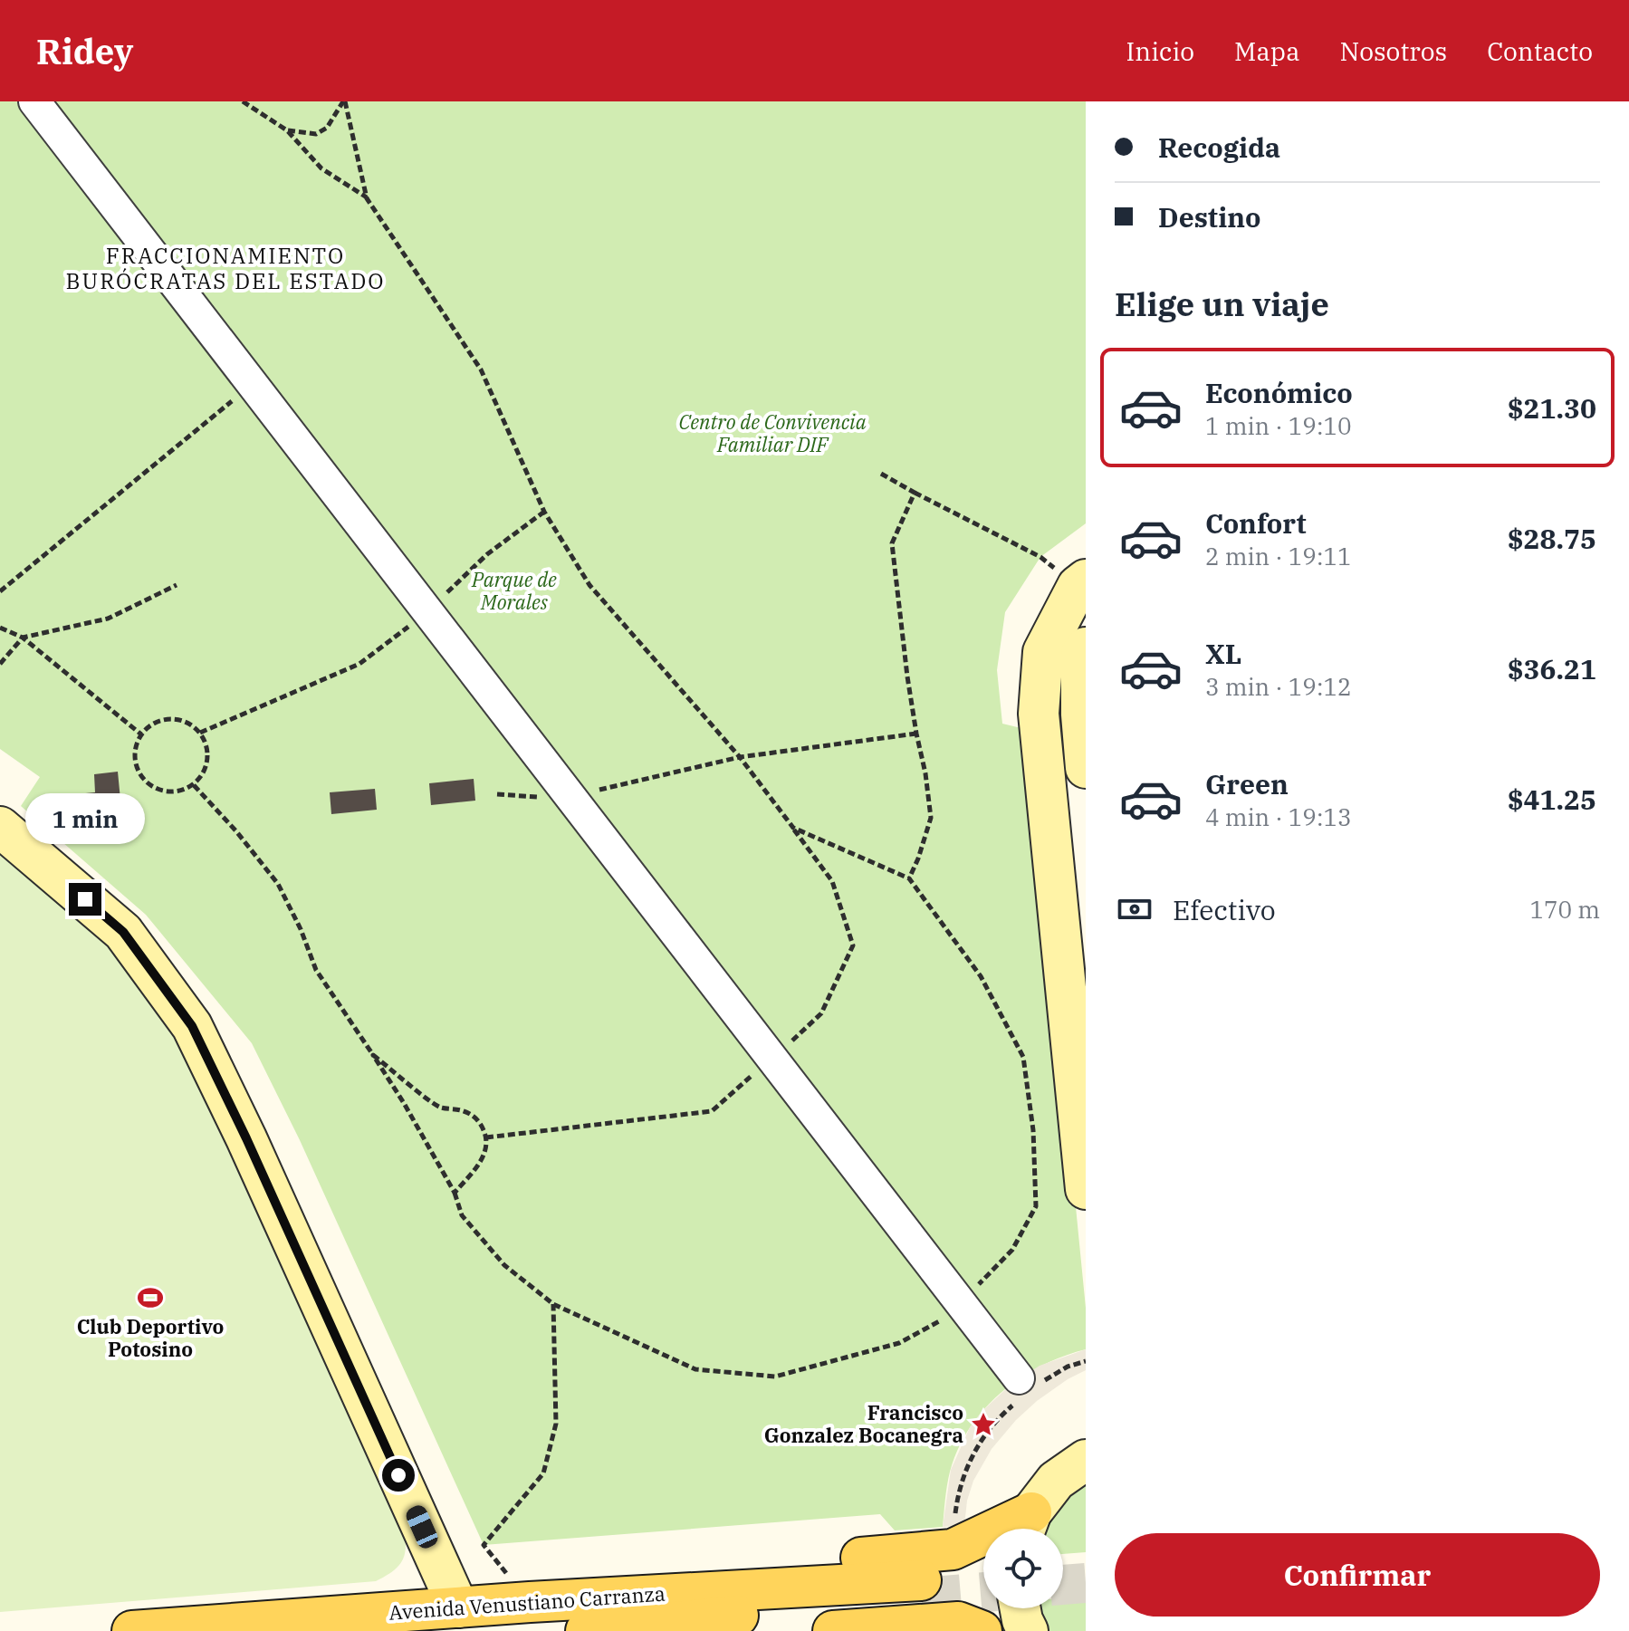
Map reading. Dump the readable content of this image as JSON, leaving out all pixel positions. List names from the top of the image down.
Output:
{
  "streets": {
    "main road": ["Avenida Venustiano Carranza"]
  },
  "districts": ["FRACCIONAMIENTO BURÓCRATAS DEL ESTADO"],
  "parks": ["Centro de Convivencia Familiar DIF", "Parque de Morales"],
  "places": {
    "sports": ["Club Deportivo Potosino"],
    "place": ["Francisco Gonzalez Bocanegra"]
  },
  "page": {
    "header": "Ridey",
    "nav": [
      "Inicio",
      "Mapa",
      "Nosotros",
      "Contacto"
    ],
    "banner": ["Recogida", "Destino"],
    "heading": "Elige un viaje",
    "list": [
      {
        "name": "Económico",
        "note": "1 min · 19:10",
        "value": "$21.30"
      },
      {
        "name": "Confort",
        "note": "2 min · 19:11",
        "value": "$28.75"
      },
      {
        "name": "XL",
        "note": "3 min · 19:12",
        "value": "$36.21"
      },
      {
        "name": "Green",
        "note": "4 min · 19:13",
        "value": "$41.25"
      }
    ],
    "bubble": "1 min",
    "pay": ["Efectivo", "170 m"],
    "buttons": "Confirmar"
  }
}
